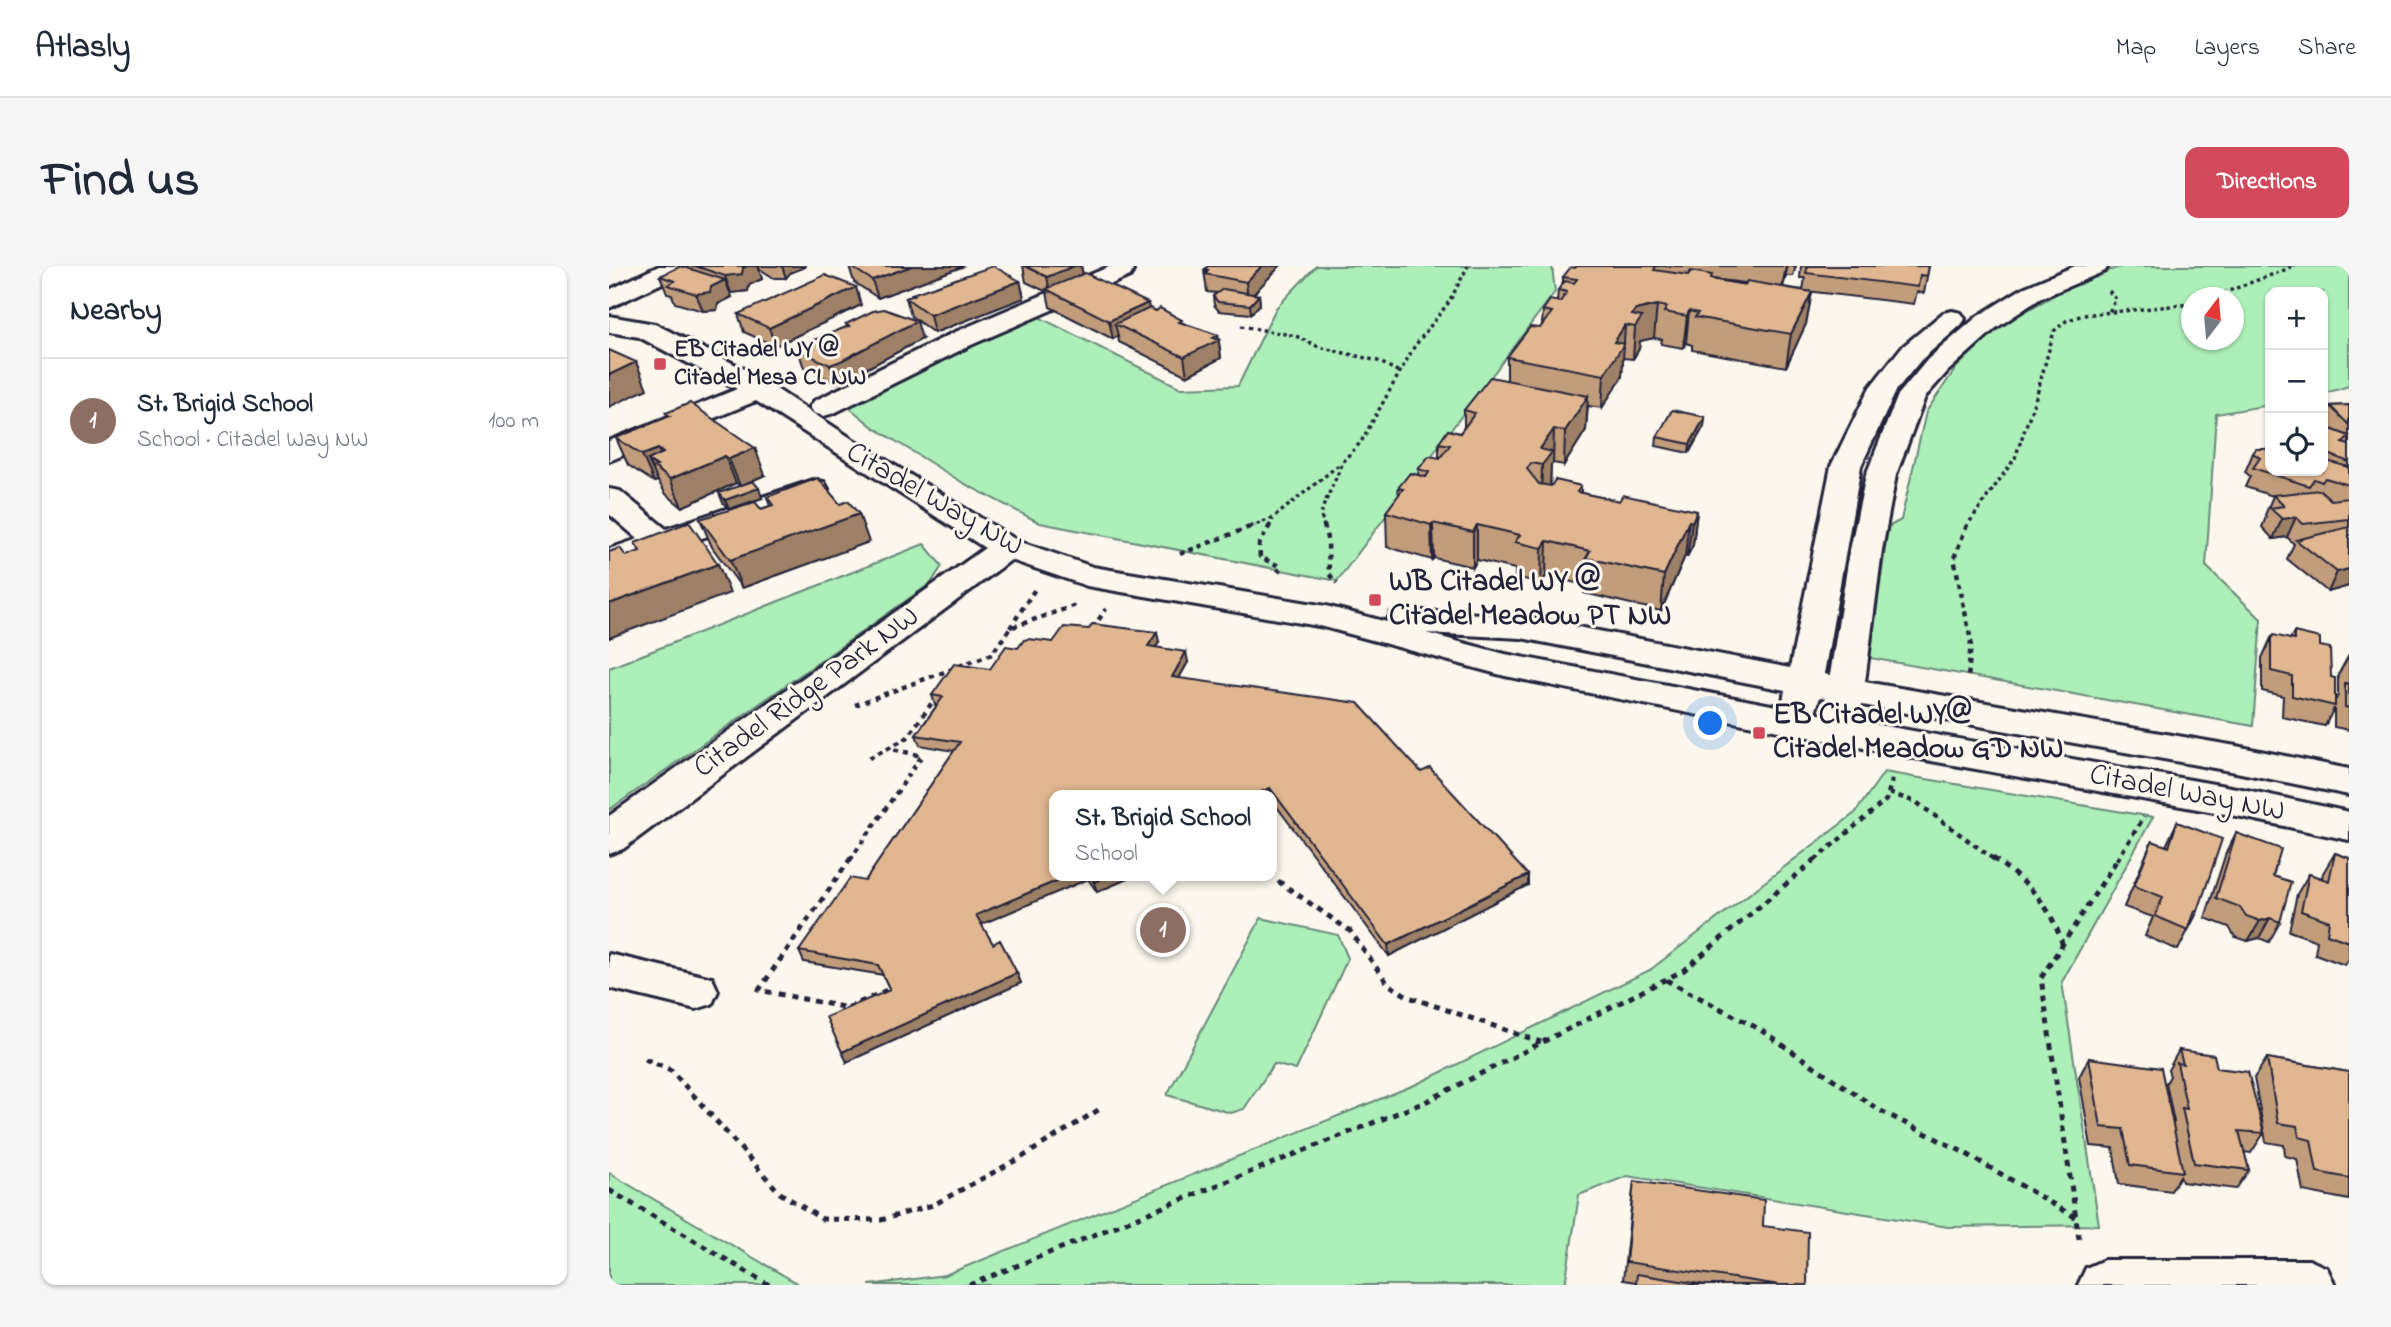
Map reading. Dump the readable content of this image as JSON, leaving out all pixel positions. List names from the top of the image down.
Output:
{
  "streets": {
    "street": ["Citadel Way NW", "Citadel Ridge Park NW"]
  },
  "crossings": [
    ["Citadel Way NW", "Citadel Ridge Park NW"]
  ],
  "places": {
    "transit": ["EB Citadel WY @ Citadel Mesa CL NW", "WB Citadel WY @ Citadel Meadow PT NW", "EB Citadel WY@ Citadel Meadow GD NW"]
  },
  "north": "top",
  "page": {
    "header": "Atlasly",
    "nav": ["Map", "Layers", "Share"],
    "title": "Find us",
    "buttons": "Directions",
    "heading": "Nearby",
    "map_buttons": ["+", "−"],
    "list": [
      {
        "mark": "1",
        "name": "St. Brigid School",
        "note": "School · Citadel Way NW",
        "value": "100 m"
      }
    ],
    "popup": ["St. Brigid School", "School"],
    "pins": "1"
  }
}
